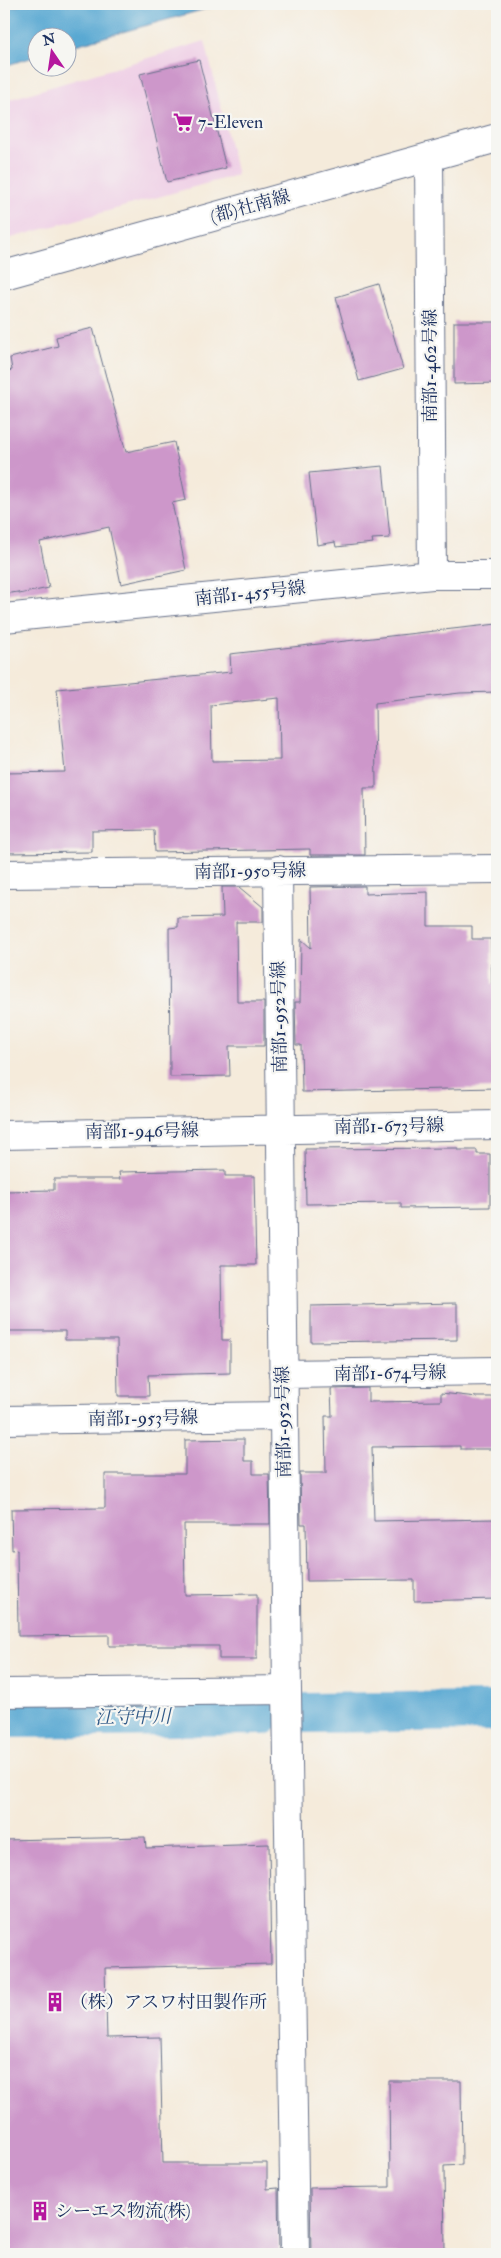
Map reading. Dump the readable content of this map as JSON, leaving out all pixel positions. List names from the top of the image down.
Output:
{
  "streets": {
    "street": [
      "(都)社南線",
      "南部1-462号線",
      "南部1-455号線",
      "南部1-950号線",
      "南部1-952号線",
      "南部1-673号線",
      "南部1-946号線",
      "南部1-674号線",
      "南部1-953号線"
    ]
  },
  "crossings": [
    ["(都)社南線", "南部1-462号線"],
    ["南部1-462号線", "南部1-455号線"],
    ["南部1-950号線", "南部1-952号線"],
    ["南部1-952号線", "南部1-673号線"],
    ["南部1-952号線", "南部1-946号線"],
    ["南部1-952号線", "南部1-674号線"],
    ["南部1-952号線", "南部1-953号線"],
    ["南部1-673号線", "南部1-946号線"]
  ],
  "water": ["江守中川"],
  "places": {
    "supermarket": ["7-Eleven"],
    "building": ["（株）アスワ村田製作所", "シーエス物流(株)"]
  },
  "north": "top"
}
